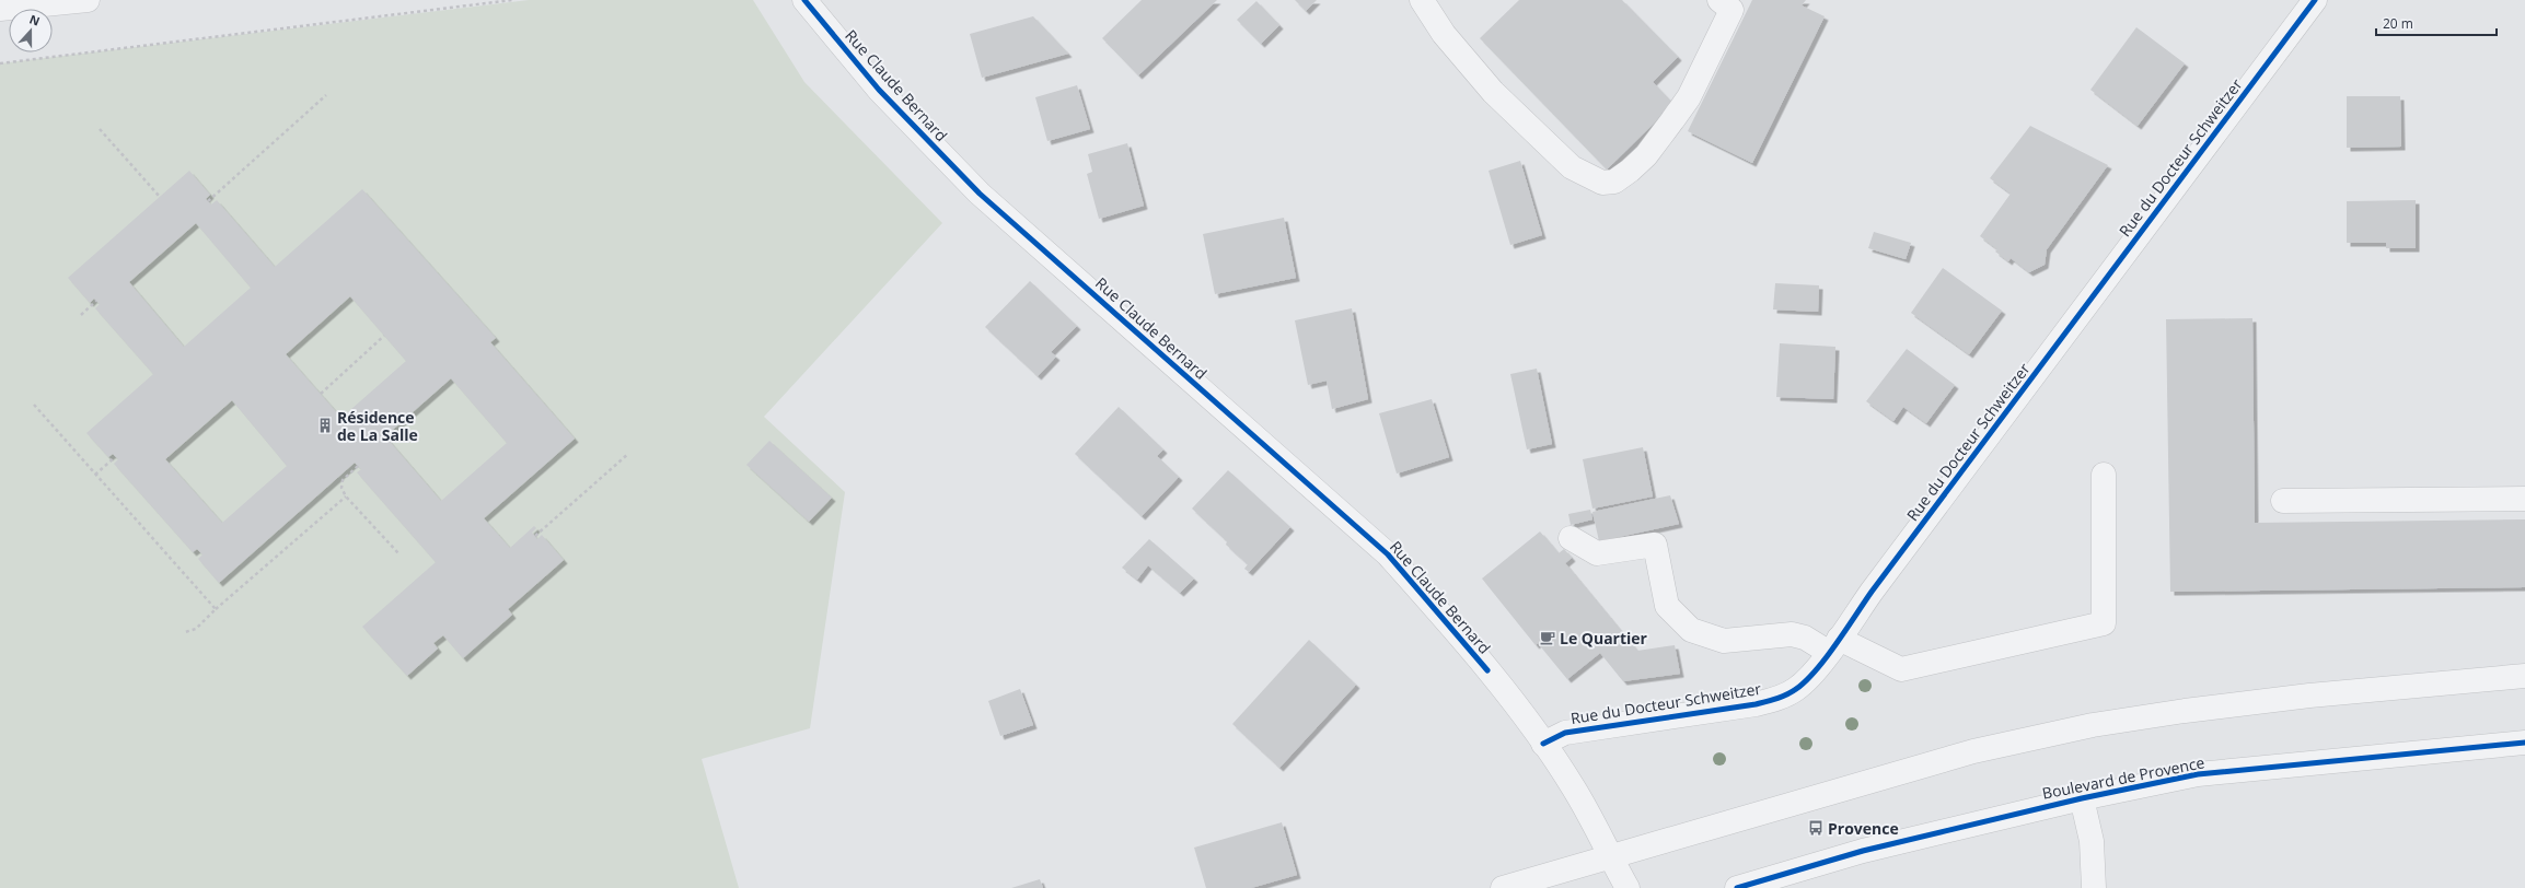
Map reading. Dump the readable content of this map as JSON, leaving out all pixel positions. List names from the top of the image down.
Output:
{
  "streets": {
    "street": ["Rue Claude Bernard", "Rue du Docteur Schweitzer", "Boulevard de Provence"]
  },
  "crossings": [
    ["Rue Claude Bernard", "Rue du Docteur Schweitzer"]
  ],
  "places": {
    "building": ["Résidence de La Salle"],
    "cafe": ["Le Quartier"],
    "bus stop": ["Provence"]
  },
  "scale_bar": "20 m",
  "north": "top"
}
